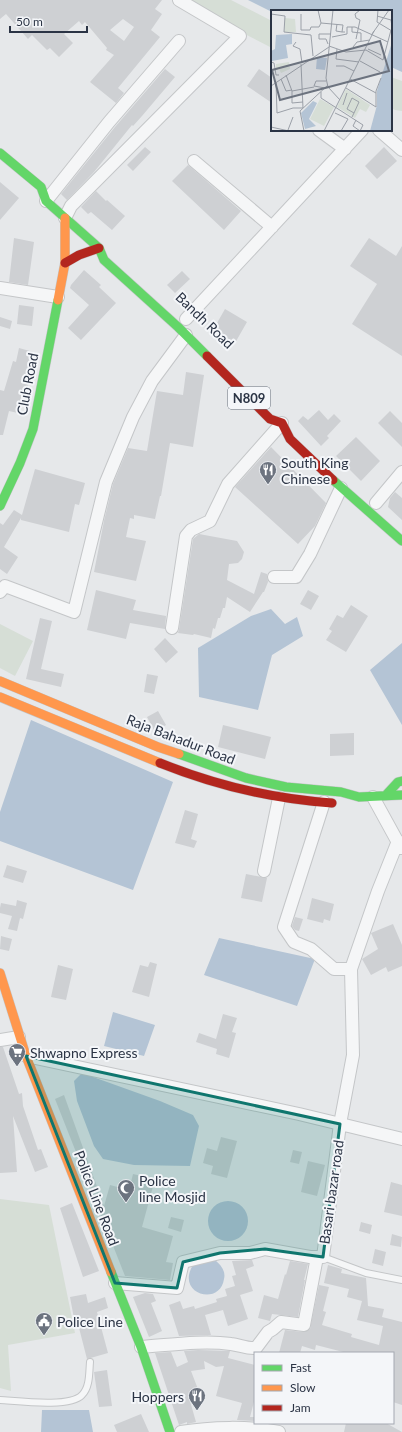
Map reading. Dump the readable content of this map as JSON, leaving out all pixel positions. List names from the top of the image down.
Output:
{
  "streets": {
    "main road": [
      "Bandh Road",
      "Club Road",
      "N809",
      "Raja Bahadur Road",
      "Police Line Road"
    ],
    "street": ["Basari bazar road"]
  },
  "crossings": [
    ["Bandh Road", "Club Road"],
    ["Bandh Road", "N809"],
    ["Basari bazar road", "Police Line Road"]
  ],
  "places": {
    "restaurant": ["South King Chinese", "Hoppers"],
    "supermarket": ["Shwapno Express"],
    "mosque": ["Police line Mosjid"],
    "public building": ["Police Line"]
  },
  "legend": ["Fast", "Slow", "Jam"],
  "scale_bar": "50 m"
}
